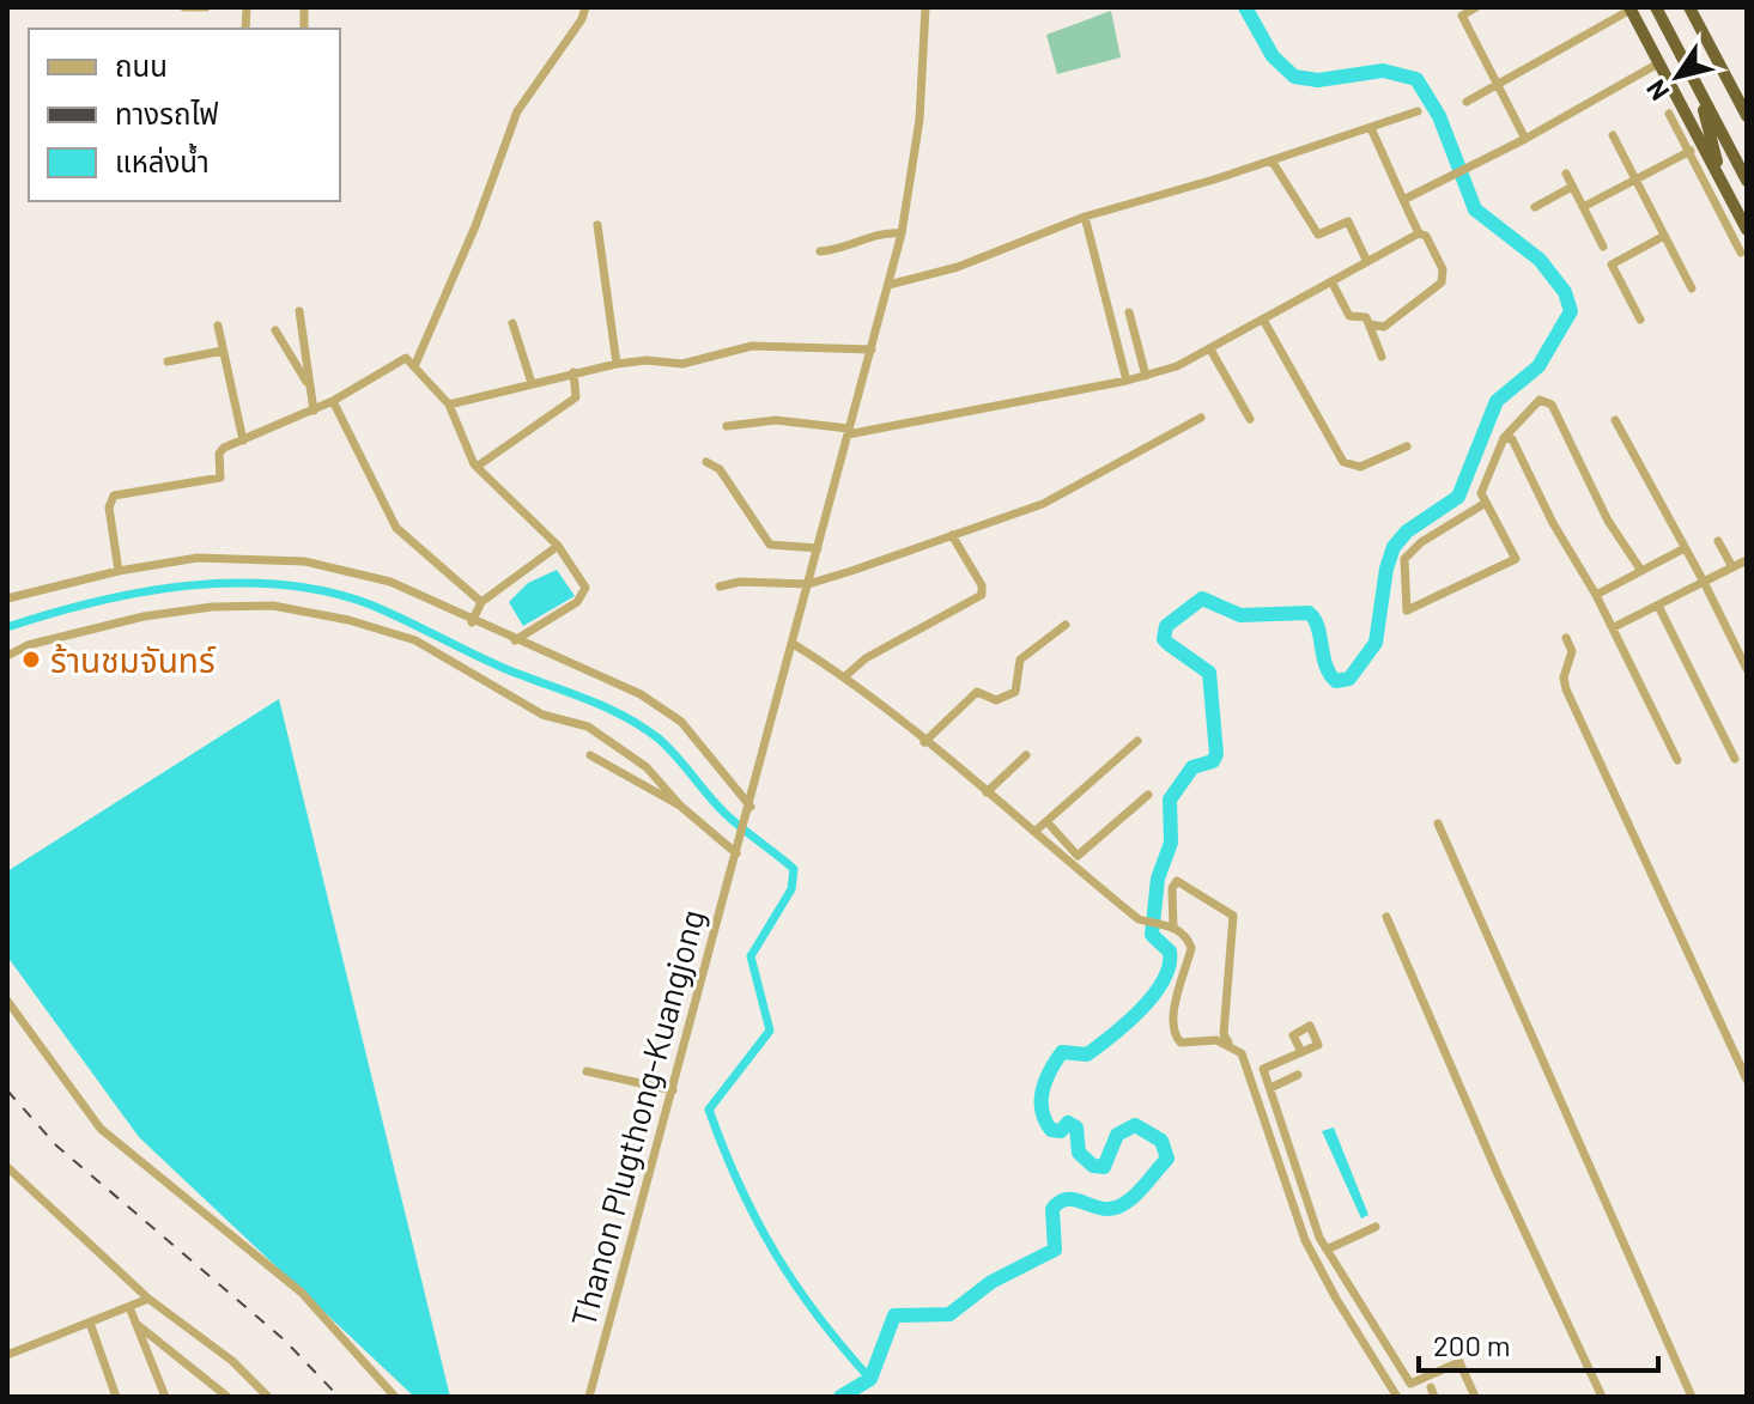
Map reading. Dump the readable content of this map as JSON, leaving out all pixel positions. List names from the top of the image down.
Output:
{
  "streets": {
    "street": ["Thanon Plugthong-Kuangjong"]
  },
  "places": ["ร้านชมจันทร์"],
  "legend": ["ถนน", "ทางรถไฟ", "แหล่งน้ำ"],
  "scale_bar": "200 m",
  "north": "bottom left"
}
